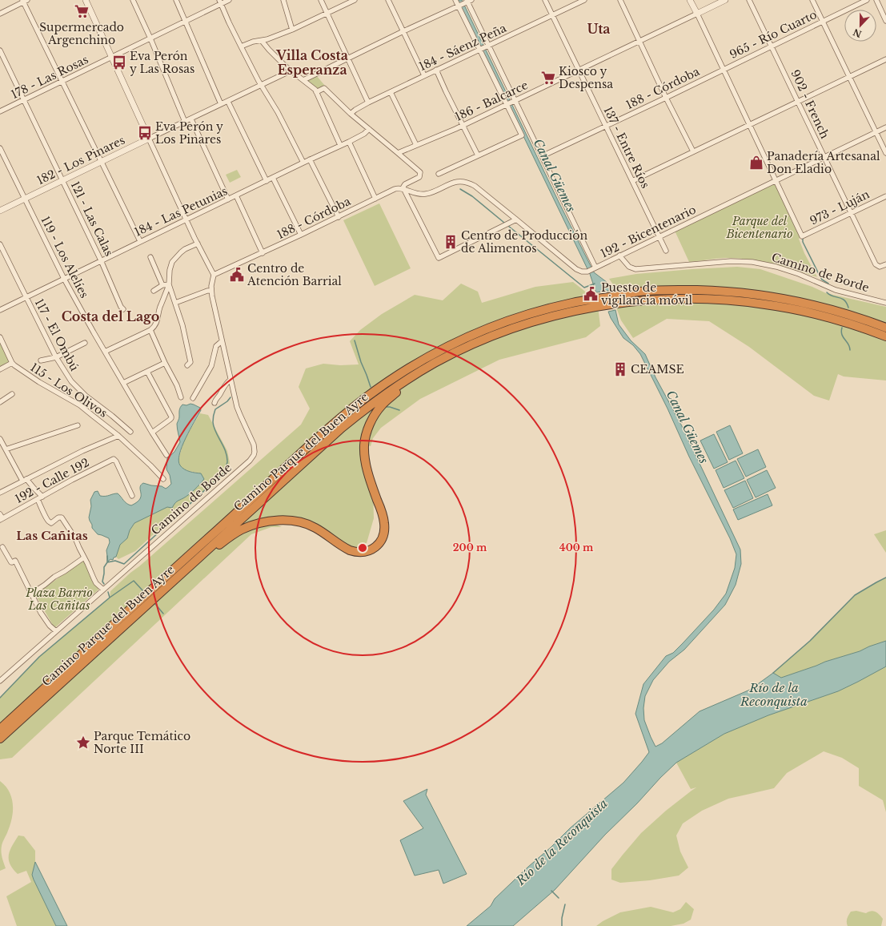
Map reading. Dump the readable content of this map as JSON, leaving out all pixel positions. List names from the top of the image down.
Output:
{
  "streets": {
    "highway": ["Camino Parque del Buen Ayre"],
    "street": [
      "965 - Río Cuarto",
      "184 - Sáenz Peña",
      "178 - Las Rosas",
      "188 - Córdoba",
      "186 - Balcarce",
      "902 - French",
      "137 - Entre Ríos",
      "182 - Los Pinares",
      "973 - Luján",
      "184 - Las Petunias",
      "121 - Las Calas",
      "192 - Bicentenario",
      "119 - Los Alelíes",
      "Camino de Borde",
      "117 - El Ombú",
      "115 - Los Olivos",
      "192 - Calle 192"
    ]
  },
  "crossings": [
    ["965 - Río Cuarto", "188 - Córdoba"],
    ["965 - Río Cuarto", "902 - French"],
    ["184 - Sáenz Peña", "137 - Entre Ríos"],
    ["178 - Las Rosas", "121 - Las Calas"],
    ["188 - Córdoba", "186 - Balcarce"],
    ["188 - Córdoba", "137 - Entre Ríos"],
    ["188 - Córdoba", "192 - Bicentenario"],
    ["188 - Córdoba", "Camino de Borde"],
    ["186 - Balcarce", "137 - Entre Ríos"],
    ["902 - French", "973 - Luján"],
    ["902 - French", "192 - Bicentenario"],
    ["137 - Entre Ríos", "192 - Bicentenario"],
    ["182 - Los Pinares", "121 - Las Calas"],
    ["182 - Los Pinares", "119 - Los Alelíes"],
    ["973 - Luján", "192 - Bicentenario"],
    ["184 - Las Petunias", "121 - Las Calas"],
    ["184 - Las Petunias", "119 - Los Alelíes"],
    ["184 - Las Petunias", "117 - El Ombú"],
    ["192 - Bicentenario", "Camino de Borde"]
  ],
  "districts": [
    "Uta",
    "Villa Costa Esperanza",
    "Costa del Lago",
    "Las Cañitas"
  ],
  "water": ["Canal Güemes", "Río de la Reconquista"],
  "parks": ["Parque del Bicentenario", "Plaza Barrio Las Cañitas"],
  "places": {
    "supermarket": ["Supermercado Argenchino", "Kiosco y Despensa"],
    "bus stop": ["Eva Perón y Las Rosas", "Eva Perón y Los Pinares"],
    "shop": ["Panadería Artesanal Don Eladio"],
    "building": ["Centro de Producción de Alimentos", "CEAMSE"],
    "public building": ["Centro de Atención Barrial", "Puesto de vigilancia móvil"],
    "place": ["Parque Temático Norte III"]
  },
  "north": "bottom",
  "rings": ["200 m", "400 m"]
}
